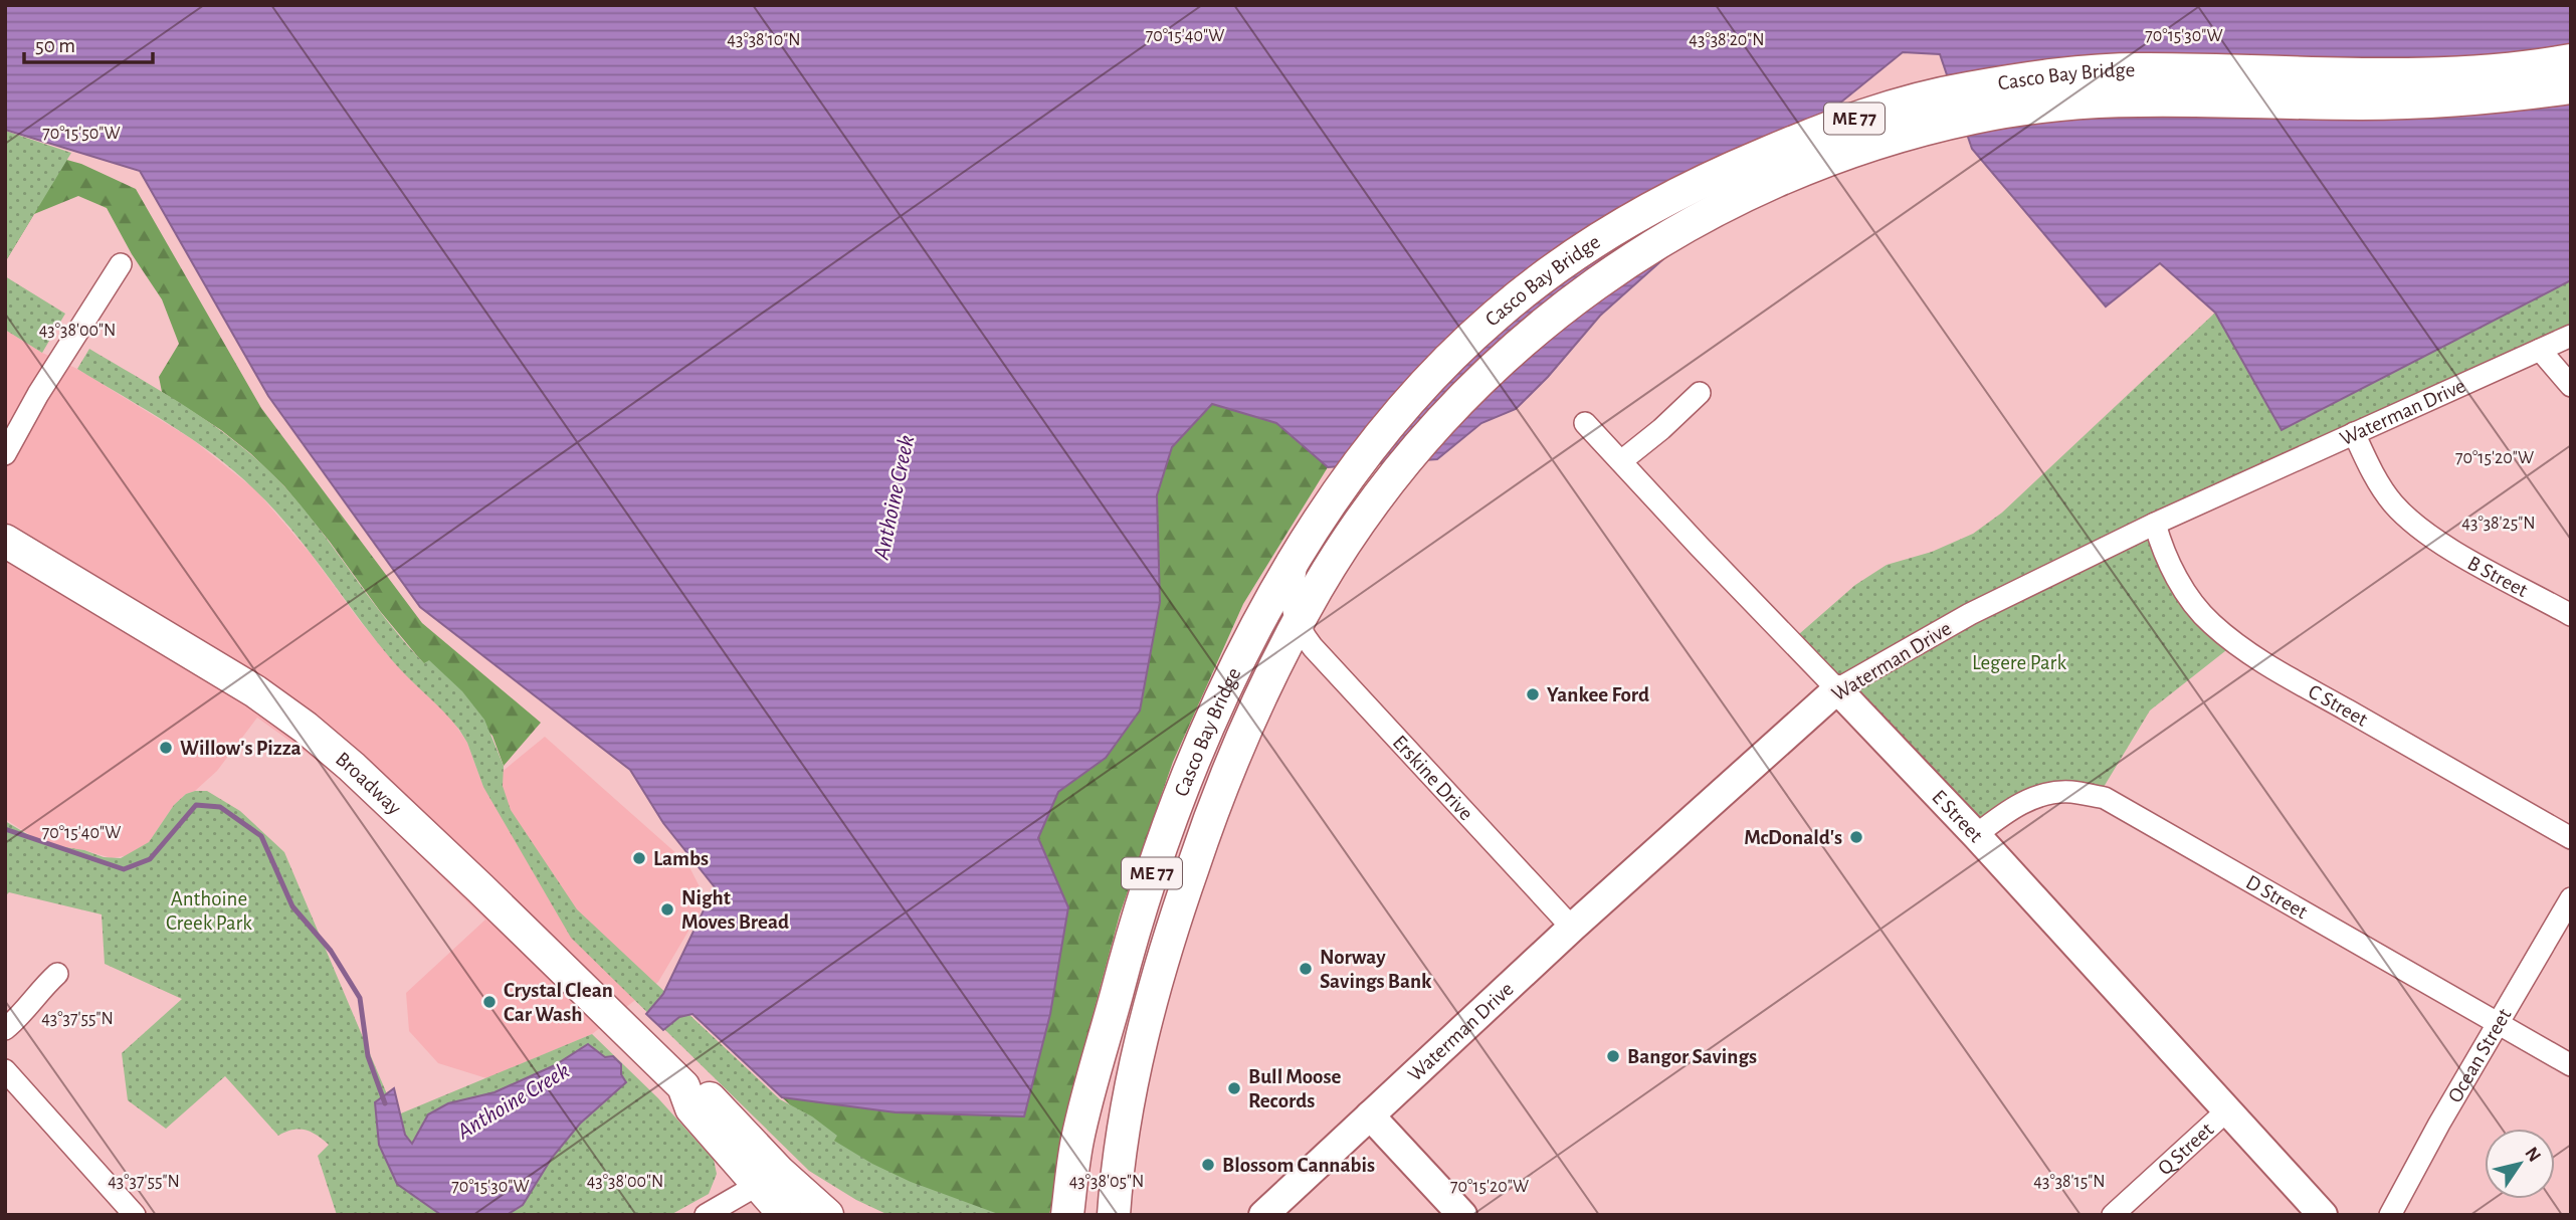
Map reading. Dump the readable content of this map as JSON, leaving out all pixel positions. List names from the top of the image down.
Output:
{
  "streets": {
    "main road": ["Casco Bay Bridge", "ME 77", "Broadway"],
    "street": [
      "Waterman Drive",
      "B Street",
      "C Street",
      "Erskine Drive",
      "E Street",
      "D Street",
      "Ocean Street",
      "Q Street"
    ]
  },
  "crossings": [
    ["Casco Bay Bridge", "Erskine Drive"],
    ["Waterman Drive", "B Street"],
    ["Waterman Drive", "C Street"],
    ["Waterman Drive", "Erskine Drive"],
    ["Waterman Drive", "E Street"],
    ["E Street", "D Street"],
    ["E Street", "Q Street"],
    ["D Street", "Ocean Street"]
  ],
  "water": ["Anthoine Creek"],
  "parks": ["Legere Park", "Anthoine Creek Park"],
  "places": [
    "Yankee Ford",
    "Willow's Pizza",
    "McDonald's",
    "Lambs",
    "Night Moves Bread",
    "Norway Savings Bank",
    "Crystal Clean Car Wash",
    "Bangor Savings",
    "Bull Moose Records",
    "Blossom Cannabis"
  ],
  "scale_bar": "50 m",
  "north": "top right",
  "coordinates": [
    "70°15'40\"W",
    "70°15'30\"W",
    "43°38'10\"N",
    "43°38'20\"N",
    "70°15'50\"W",
    "43°38'00\"N",
    "70°15'20\"W",
    "43°38'25\"N",
    "43°37'55\"N",
    "43°38'05\"N",
    "43°38'15\"N"
  ]
}
